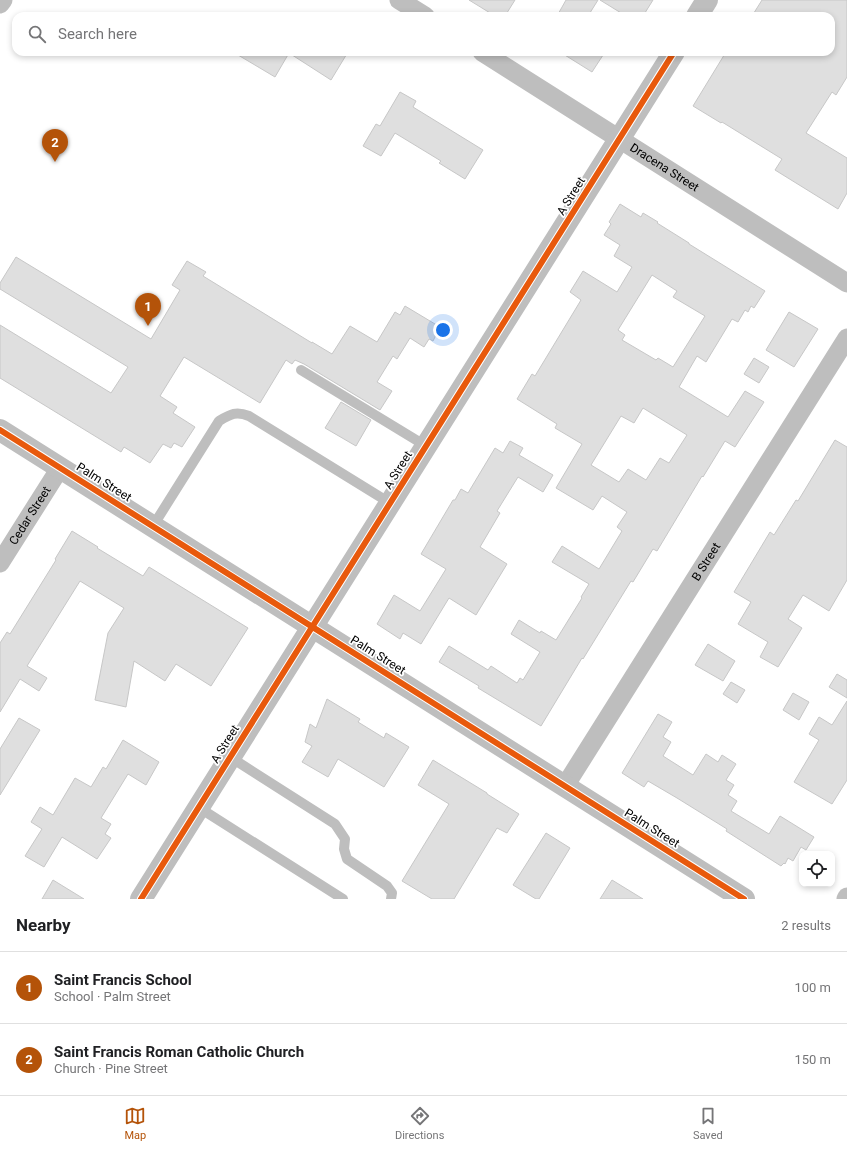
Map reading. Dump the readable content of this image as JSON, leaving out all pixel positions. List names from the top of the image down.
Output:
{
  "streets": {
    "street": [
      "Dracena Street",
      "A Street",
      "Palm Street",
      "Cedar Street",
      "B Street"
    ]
  },
  "crossings": [
    ["Dracena Street", "A Street"],
    ["A Street", "Palm Street"],
    ["Palm Street", "Cedar Street"],
    ["Palm Street", "B Street"]
  ],
  "page": {
    "search": "Search here",
    "pins": ["2", "1"],
    "heading": ["Nearby", "2 results"],
    "list": [
      {
        "mark": "1",
        "name": "Saint Francis School",
        "note": "School · Palm Street",
        "value": "100 m"
      },
      {
        "mark": "2",
        "name": "Saint Francis Roman Catholic Church",
        "note": "Church · Pine Street",
        "value": "150 m"
      }
    ],
    "nav": ["Map", "Directions", "Saved"]
  }
}
